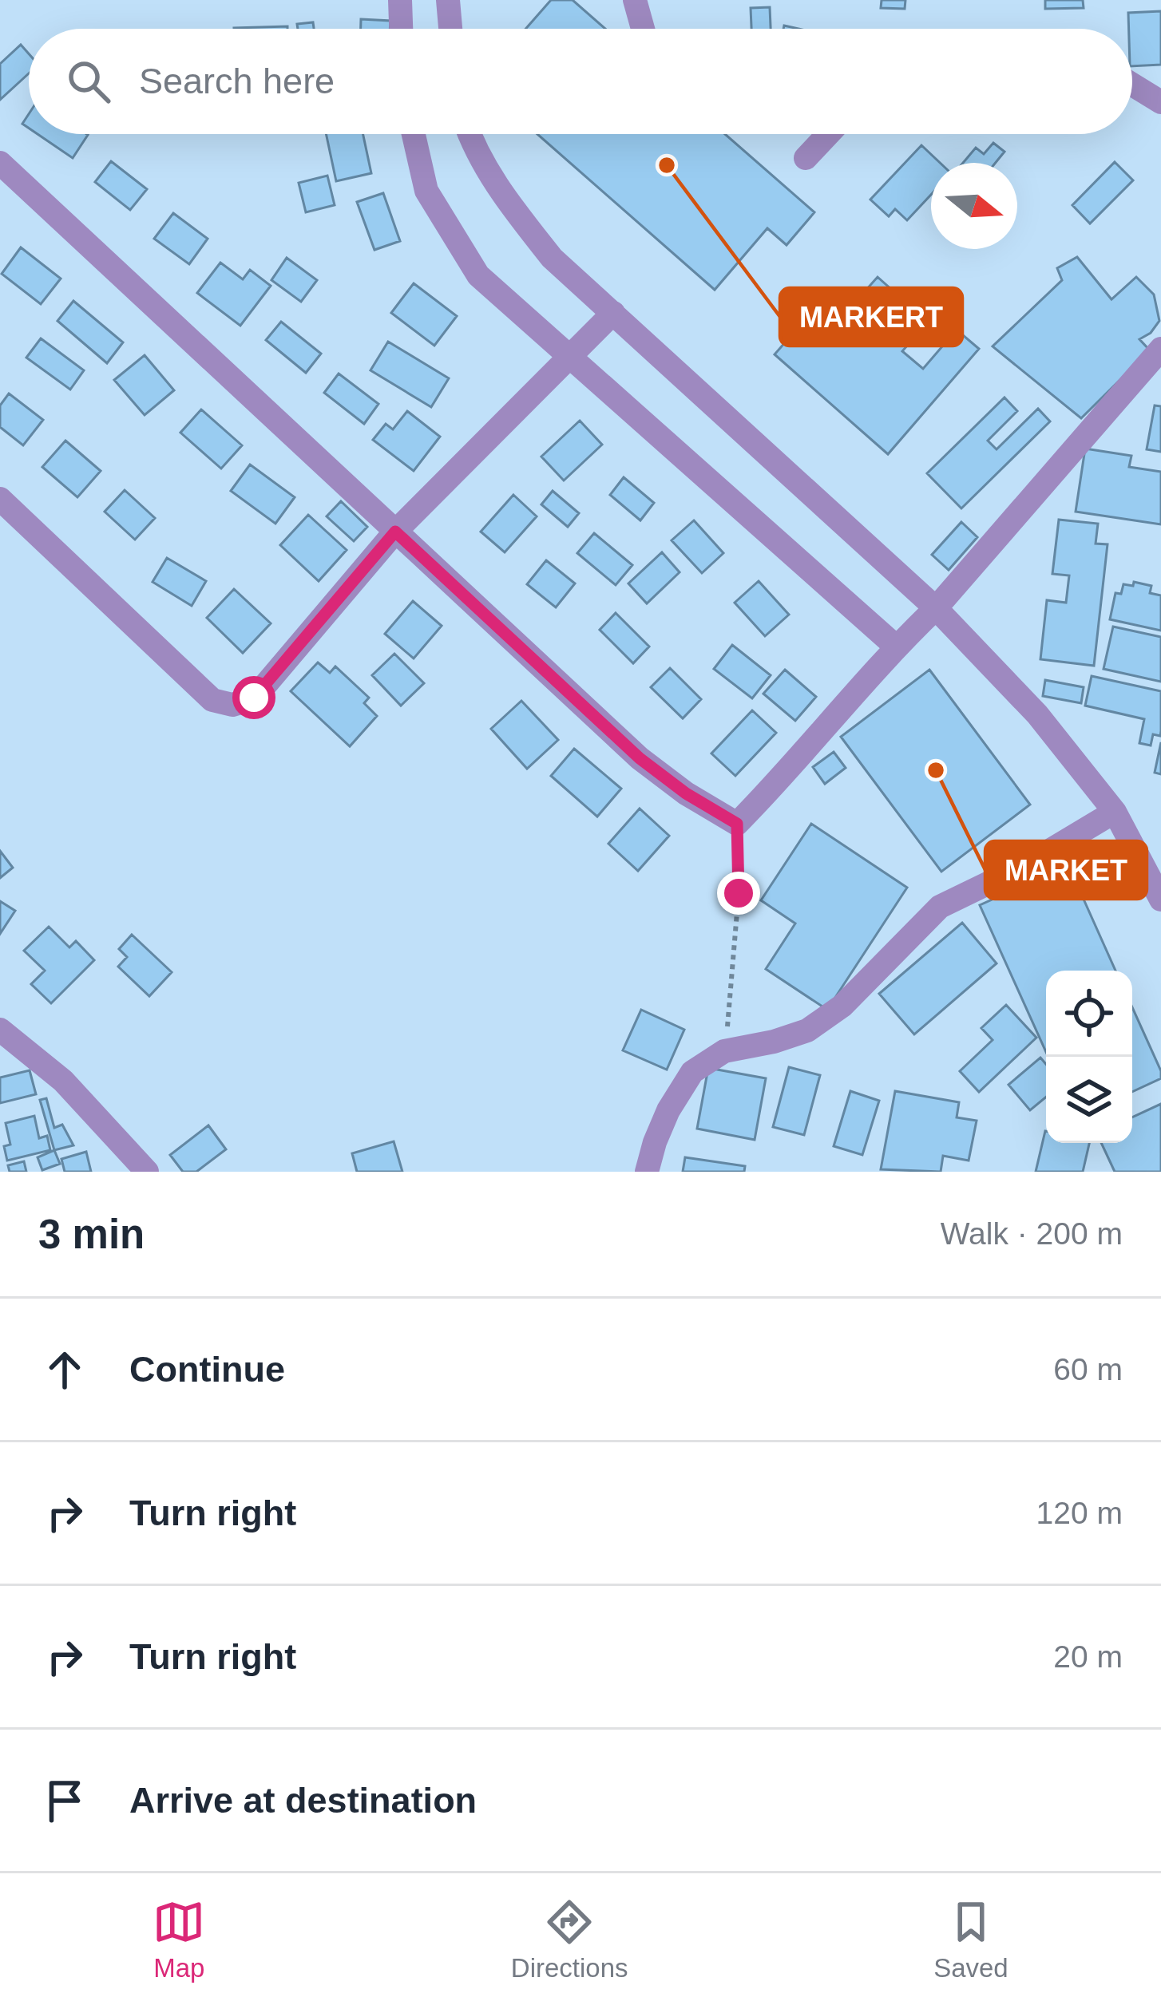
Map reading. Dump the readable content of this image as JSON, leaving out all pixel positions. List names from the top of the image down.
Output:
{
  "places": ["MARKERT", "MARKET"],
  "north": "right",
  "page": {
    "search": "Search here",
    "heading": ["3 min", "Walk · 200 m"],
    "list": [
      ["Continue", "60 m"],
      ["Turn right", "120 m"],
      ["Turn right", "20 m"],
      "Arrive at destination"
    ],
    "nav": ["Map", "Directions", "Saved"]
  }
}
